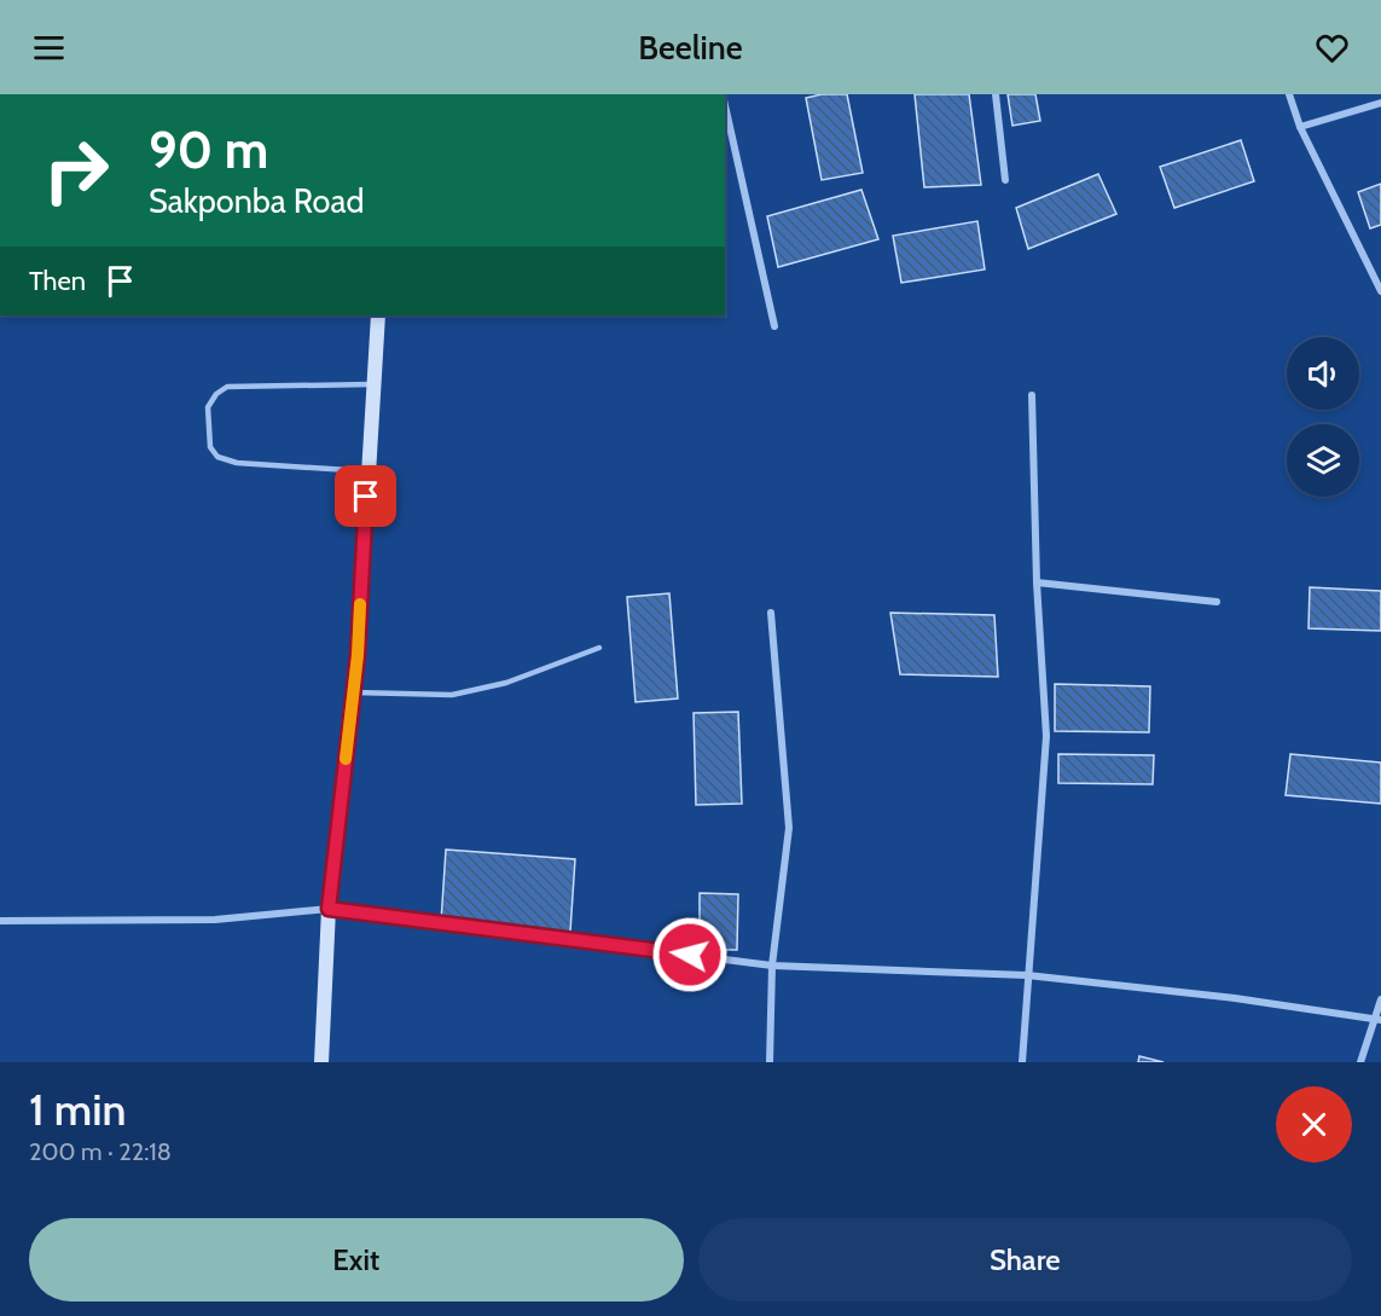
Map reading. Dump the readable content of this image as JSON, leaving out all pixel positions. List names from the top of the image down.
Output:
{
  "page": {
    "header": "Beeline",
    "turn": ["90 m", "Sakponba Road"],
    "then": "Then",
    "heading": ["1 min", "200 m · 22:18"],
    "buttons": ["Exit", "Share"]
  }
}
